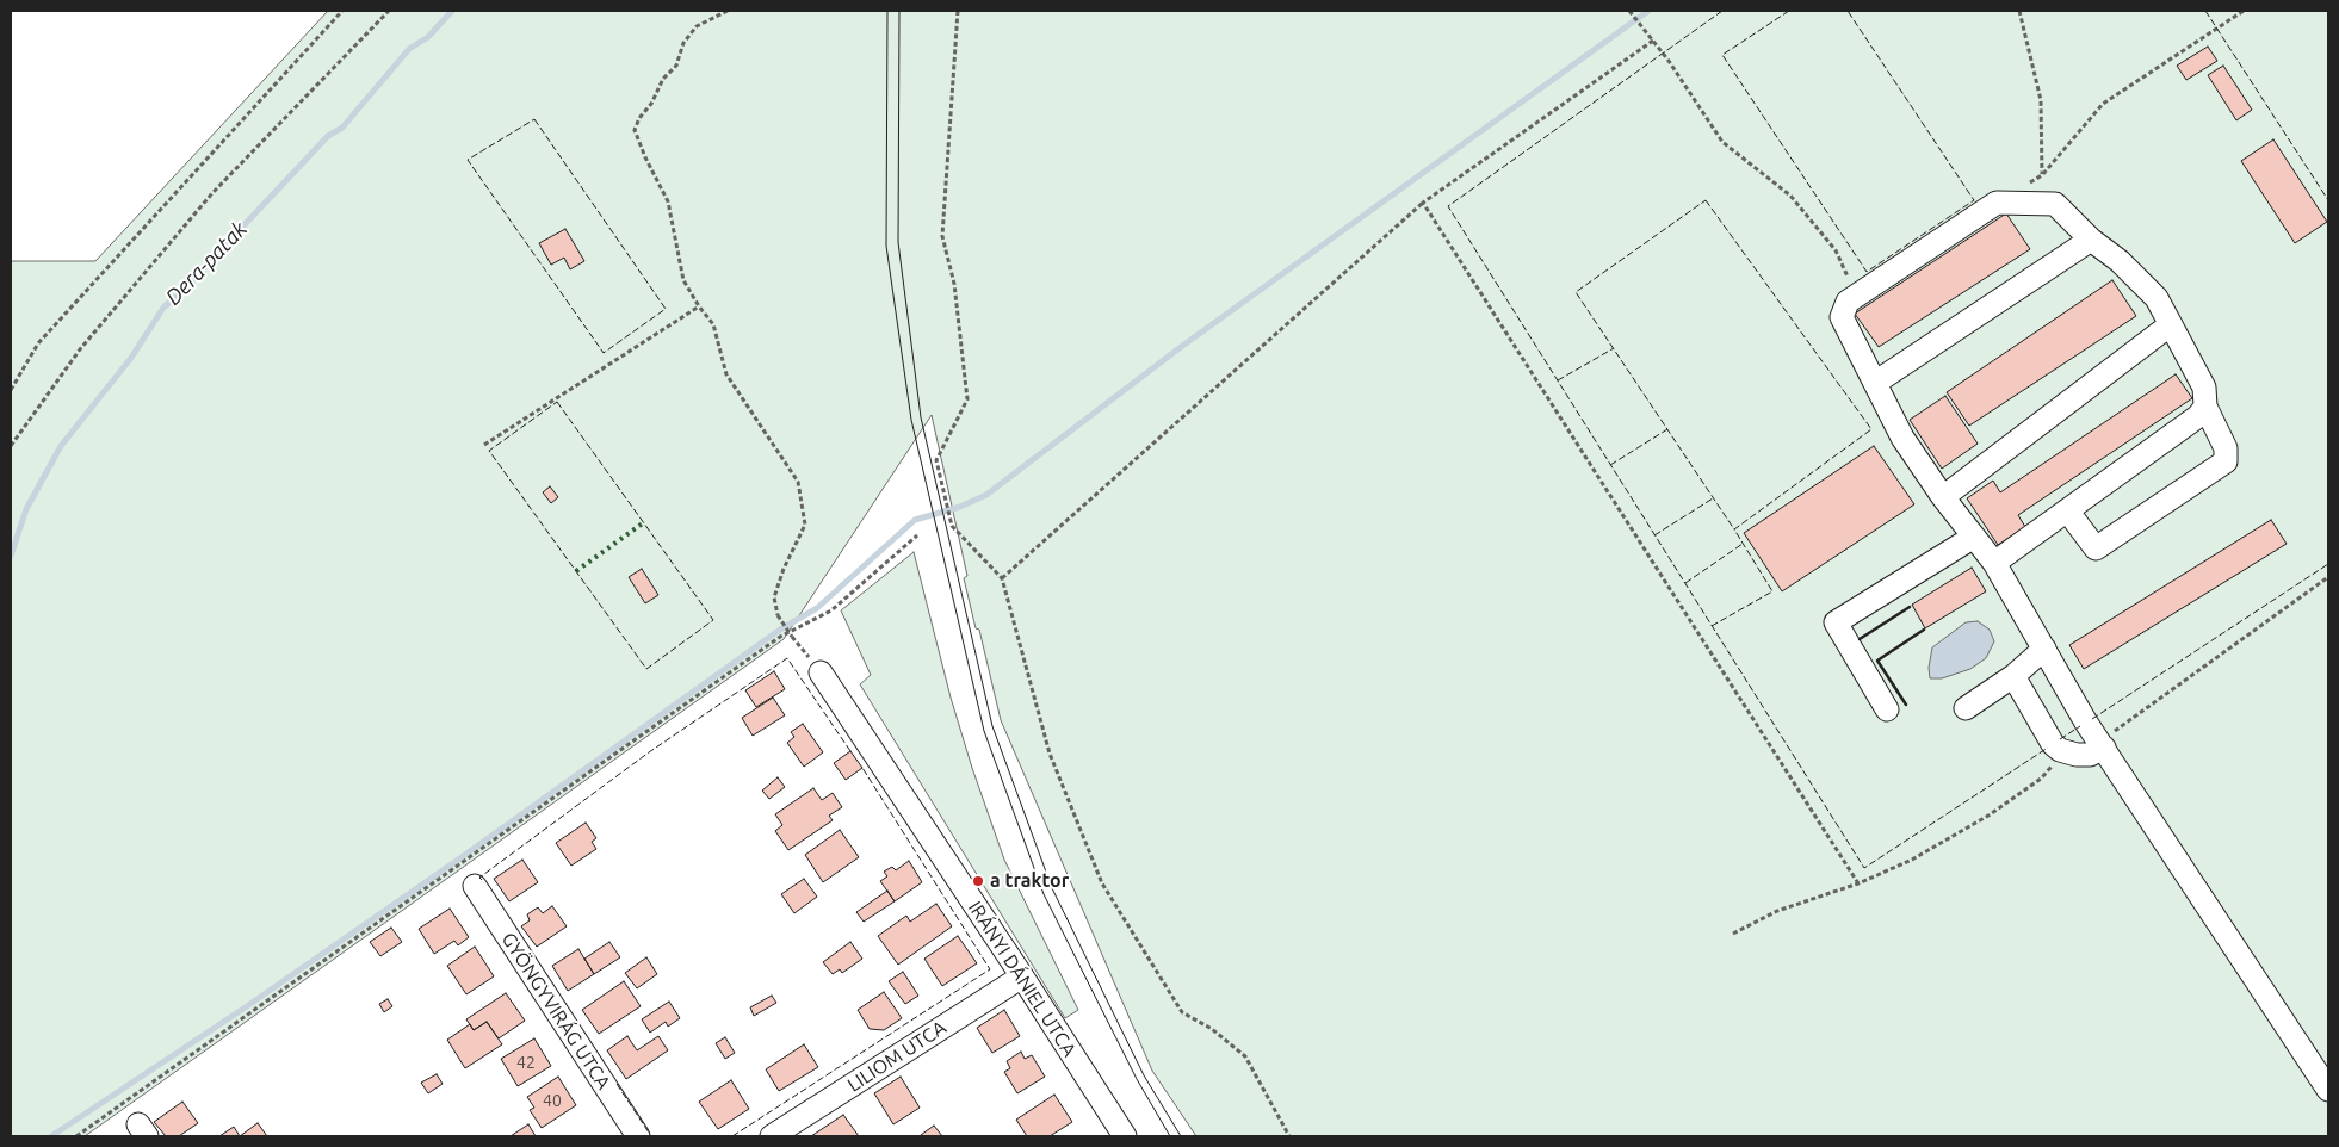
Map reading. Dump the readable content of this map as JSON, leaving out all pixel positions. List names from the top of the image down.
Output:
{
  "streets": {
    "street": ["IRÁNYI DÁNIEL UTCA", "GYÖNGYVIRÁG UTCA", "LILIOM UTCA"]
  },
  "crossings": [
    ["IRÁNYI DÁNIEL UTCA", "LILIOM UTCA"]
  ],
  "water": ["Dera-patak"],
  "places": ["a traktor"],
  "house_numbers": ["42", "40"]
}
